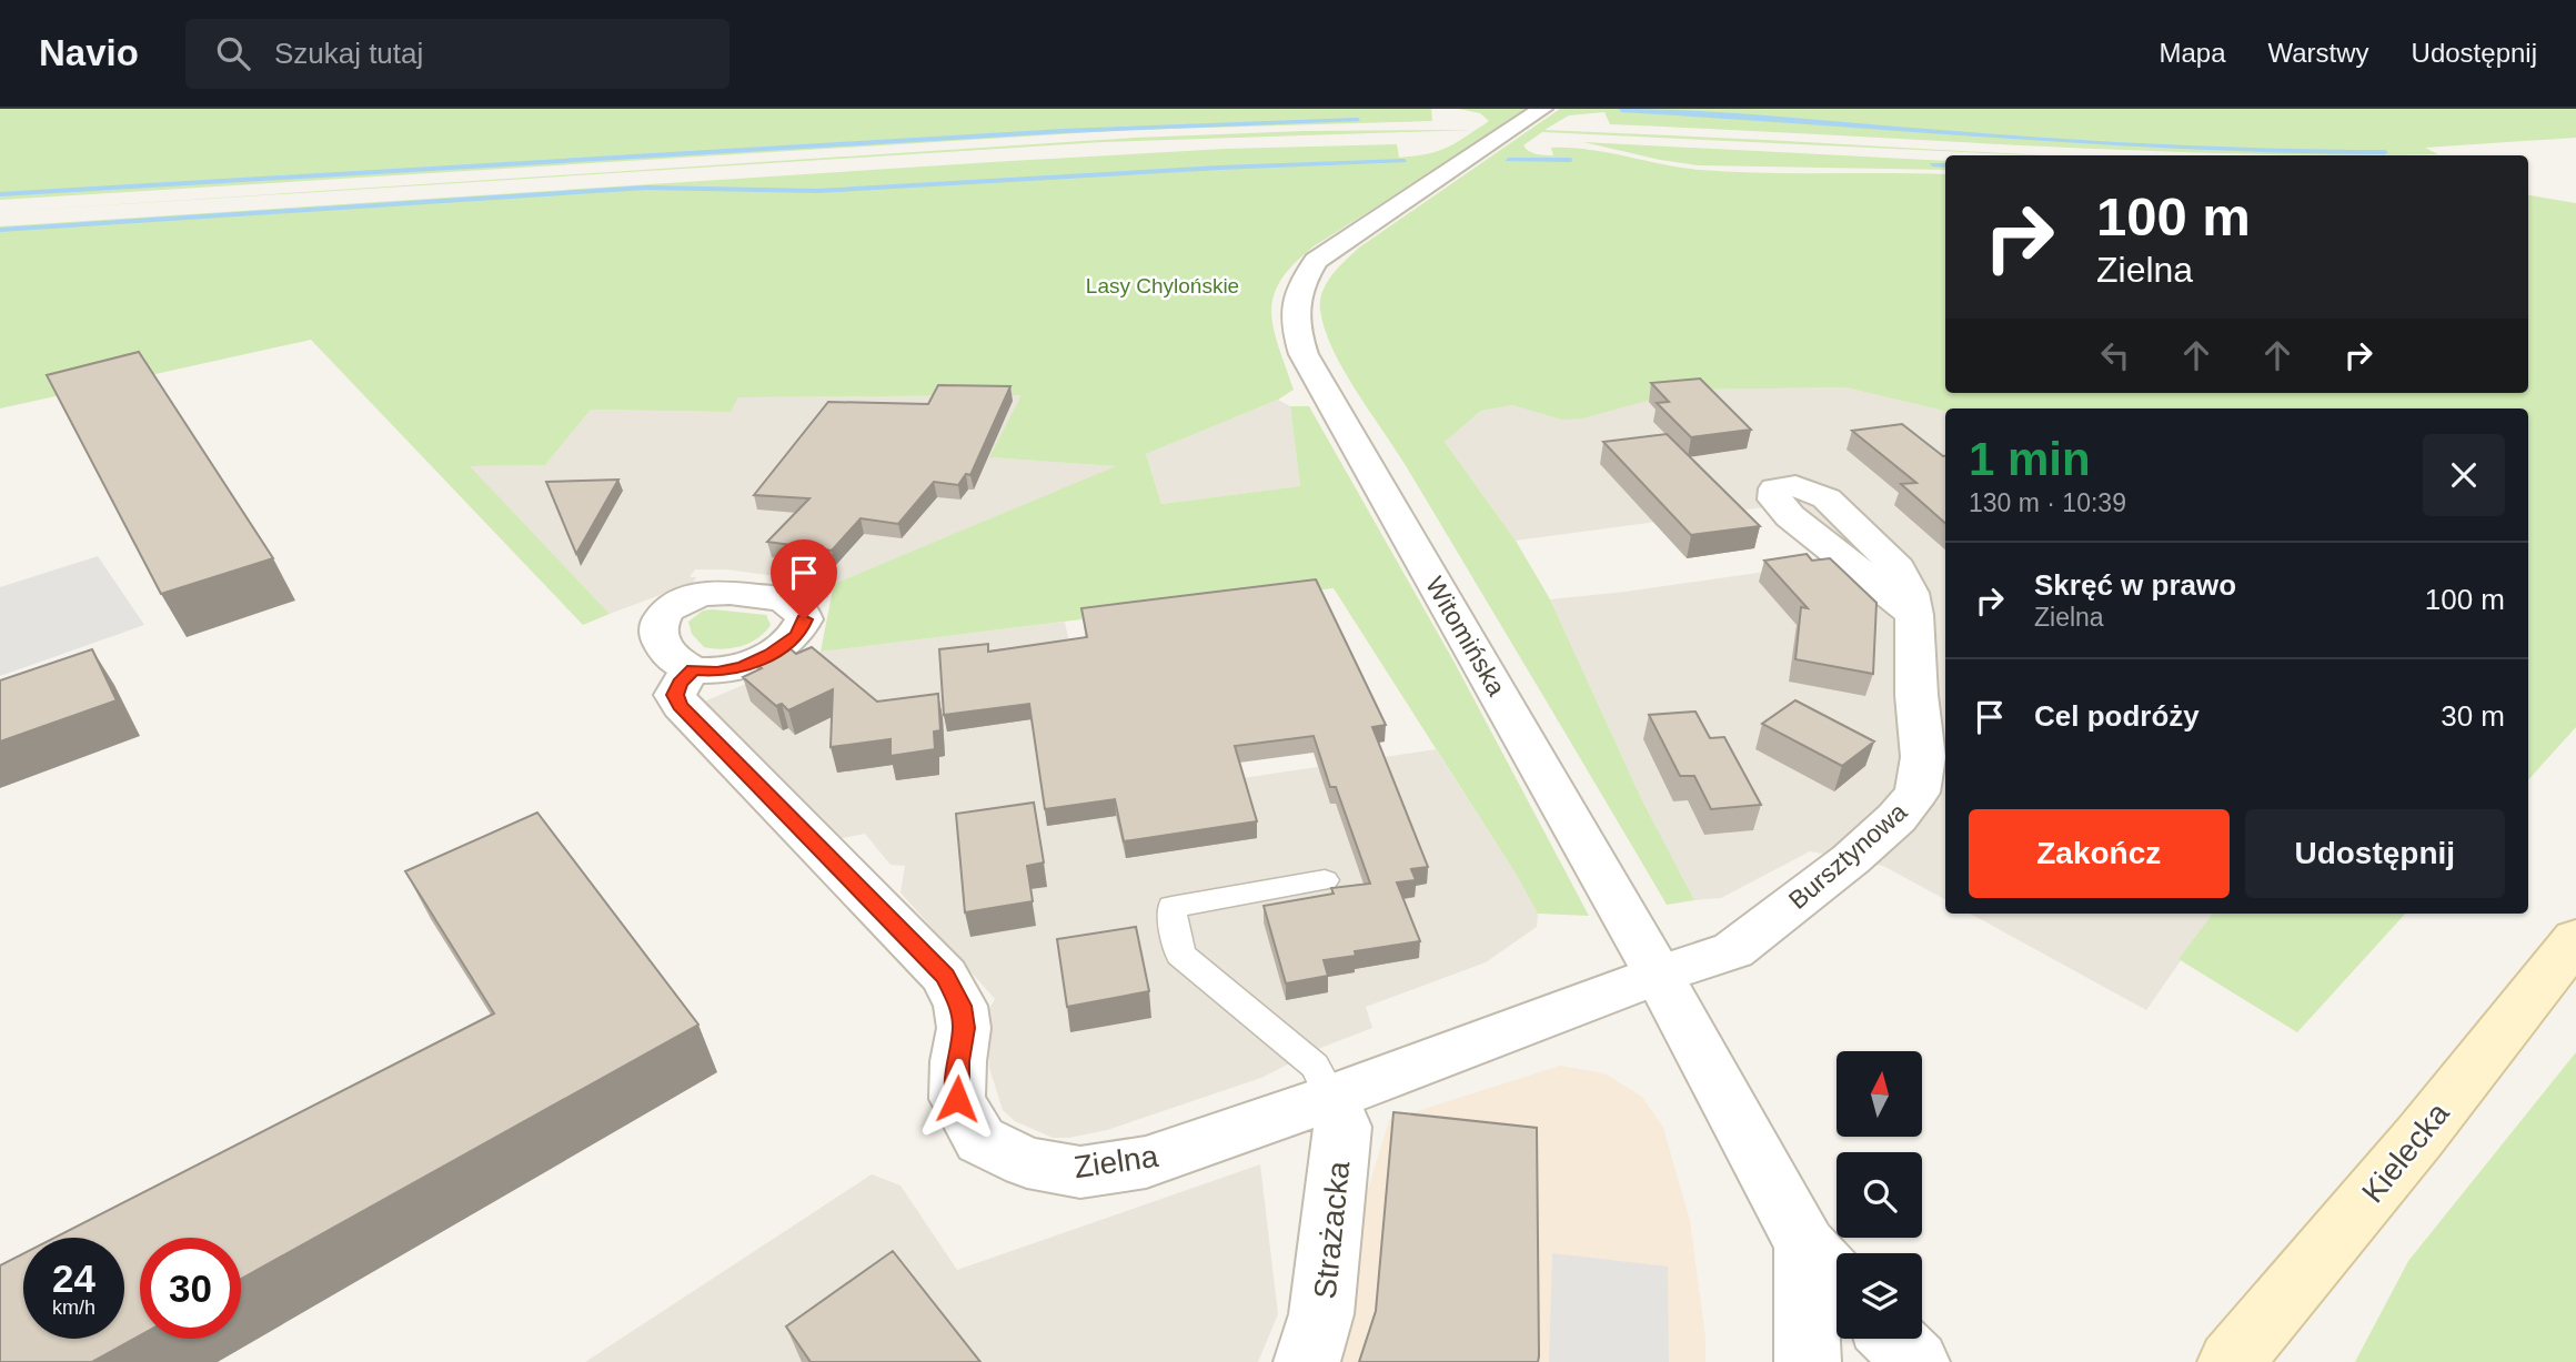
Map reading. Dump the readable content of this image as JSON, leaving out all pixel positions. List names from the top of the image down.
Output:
{
  "streets": {
    "main road": ["Kielecka"],
    "street": [
      "Witomińska",
      "Bursztynowa",
      "Zielna",
      "Strażacka"
    ]
  },
  "crossings": [
    ["Witomińska", "Bursztynowa"],
    ["Witomińska", "Zielna"],
    ["Bursztynowa", "Zielna"],
    ["Zielna", "Strażacka"]
  ],
  "parks": ["Lasy Chylońskie"],
  "north": "top",
  "page": {
    "header": "Navio",
    "search": "Szukaj tutaj",
    "nav": ["Mapa", "Warstwy", "Udostępnij"],
    "turn": ["100 m", "Zielna"],
    "heading": ["1 min", "130 m · 10:39"],
    "list": [
      {
        "name": "Skręć w prawo",
        "note": "Zielna",
        "value": "100 m"
      },
      {
        "name": "Cel podróży",
        "value": "30 m"
      }
    ],
    "buttons": ["Zakończ", "Udostępnij"],
    "speed": "24 km/h",
    "limit": "30"
  }
}
